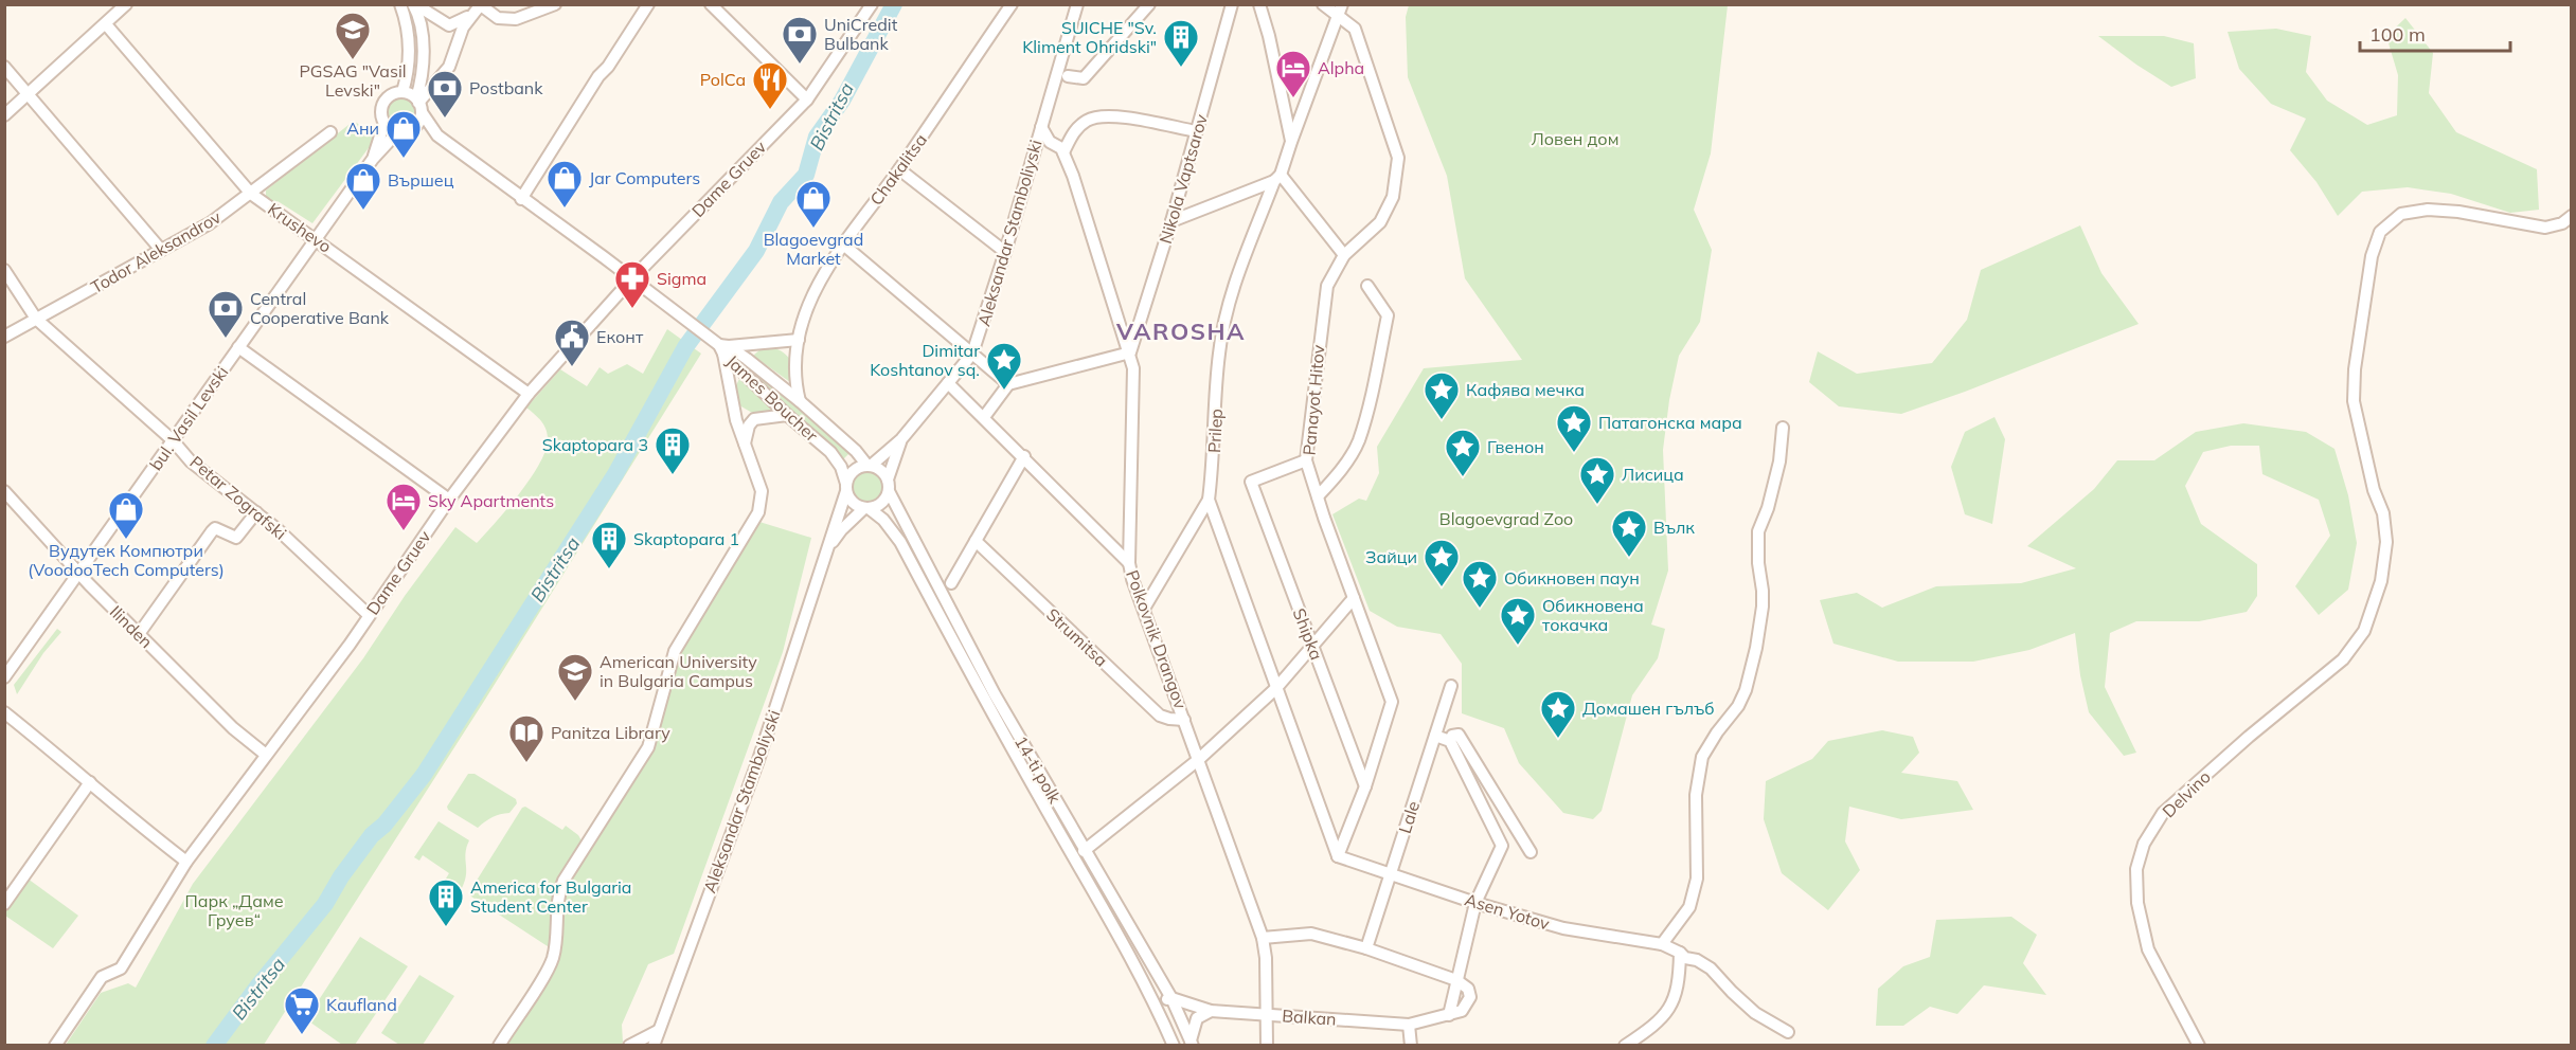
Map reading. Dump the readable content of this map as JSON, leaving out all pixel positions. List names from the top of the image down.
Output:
{
  "streets": {
    "street": [
      "Chakalitsa",
      "Dame Gruev",
      "Nikola Vaptsarov",
      "Krushevo",
      "Aleksandar Stamboliyski",
      "Todor Aleksandrov",
      "James Boucher",
      "Panayot Hitov",
      "bul. Vasil Levski",
      "Prilep",
      "Petar Zografski",
      "Ilinden",
      "Shipka",
      "Strumitsa",
      "Polkovnik Drangov",
      "14-ti polk",
      "Delvino",
      "Lale",
      "Asen Yotov",
      "Balkan"
    ]
  },
  "crossings": [
    ["Chakalitsa", "James Boucher"],
    ["Dame Gruev", "Krushevo"],
    ["Dame Gruev", "Petar Zografski"],
    ["Dame Gruev", "Ilinden"],
    ["Nikola Vaptsarov", "Polkovnik Drangov"],
    ["Krushevo", "Todor Aleksandrov"],
    ["Krushevo", "bul. Vasil Levski"],
    ["Aleksandar Stamboliyski", "James Boucher"],
    ["Aleksandar Stamboliyski", "Polkovnik Drangov"],
    ["Aleksandar Stamboliyski", "14-ti polk"],
    ["Todor Aleksandrov", "Petar Zografski"],
    ["James Boucher", "14-ti polk"],
    ["Panayot Hitov", "Prilep"],
    ["Panayot Hitov", "Shipka"],
    ["Panayot Hitov", "Asen Yotov"],
    ["bul. Vasil Levski", "Petar Zografski"],
    ["bul. Vasil Levski", "Ilinden"],
    ["Prilep", "Asen Yotov"],
    ["Strumitsa", "Polkovnik Drangov"],
    ["Polkovnik Drangov", "Balkan"],
    ["14-ti polk", "Balkan"],
    ["Lale", "Asen Yotov"]
  ],
  "districts": ["VAROSHA"],
  "water": ["Bistritsa"],
  "parks": ["Ловен дом", "Blagoevgrad Zoo", "Парк „Даме Груев“"],
  "places": {
    "school or university": ["PGSAG \"Vasil Levski\"", "American University in Bulgaria Campus"],
    "bank": ["UniCredit Bulbank", "Postbank", "Central Cooperative Bank"],
    "building": [
      "SUICHE \"Sv. Kliment Ohridski\"",
      "Skaptopara 3",
      "Skaptopara 1",
      "America for Bulgaria Student Center"
    ],
    "hotel": ["Alpha", "Sky Apartments"],
    "restaurant": ["PolCa"],
    "shop": [
      "Ани",
      "Jar Computers",
      "Вършец",
      "Blagoevgrad Market",
      "Вудутек Компютри (VoodooTech Computers)"
    ],
    "pharmacy": ["Sigma"],
    "public building": ["Еконт"],
    "place": [
      "Dimitar Koshtanov sq.",
      "Кафява мечка",
      "Патагонска мара",
      "Гвенон",
      "Лисица",
      "Вълк",
      "Зайци",
      "Обикновен паун",
      "Обикновена токачка",
      "Домашен гълъб"
    ],
    "library": ["Panitza Library"],
    "supermarket": ["Kaufland"]
  },
  "scale_bar": "100 m"
}
